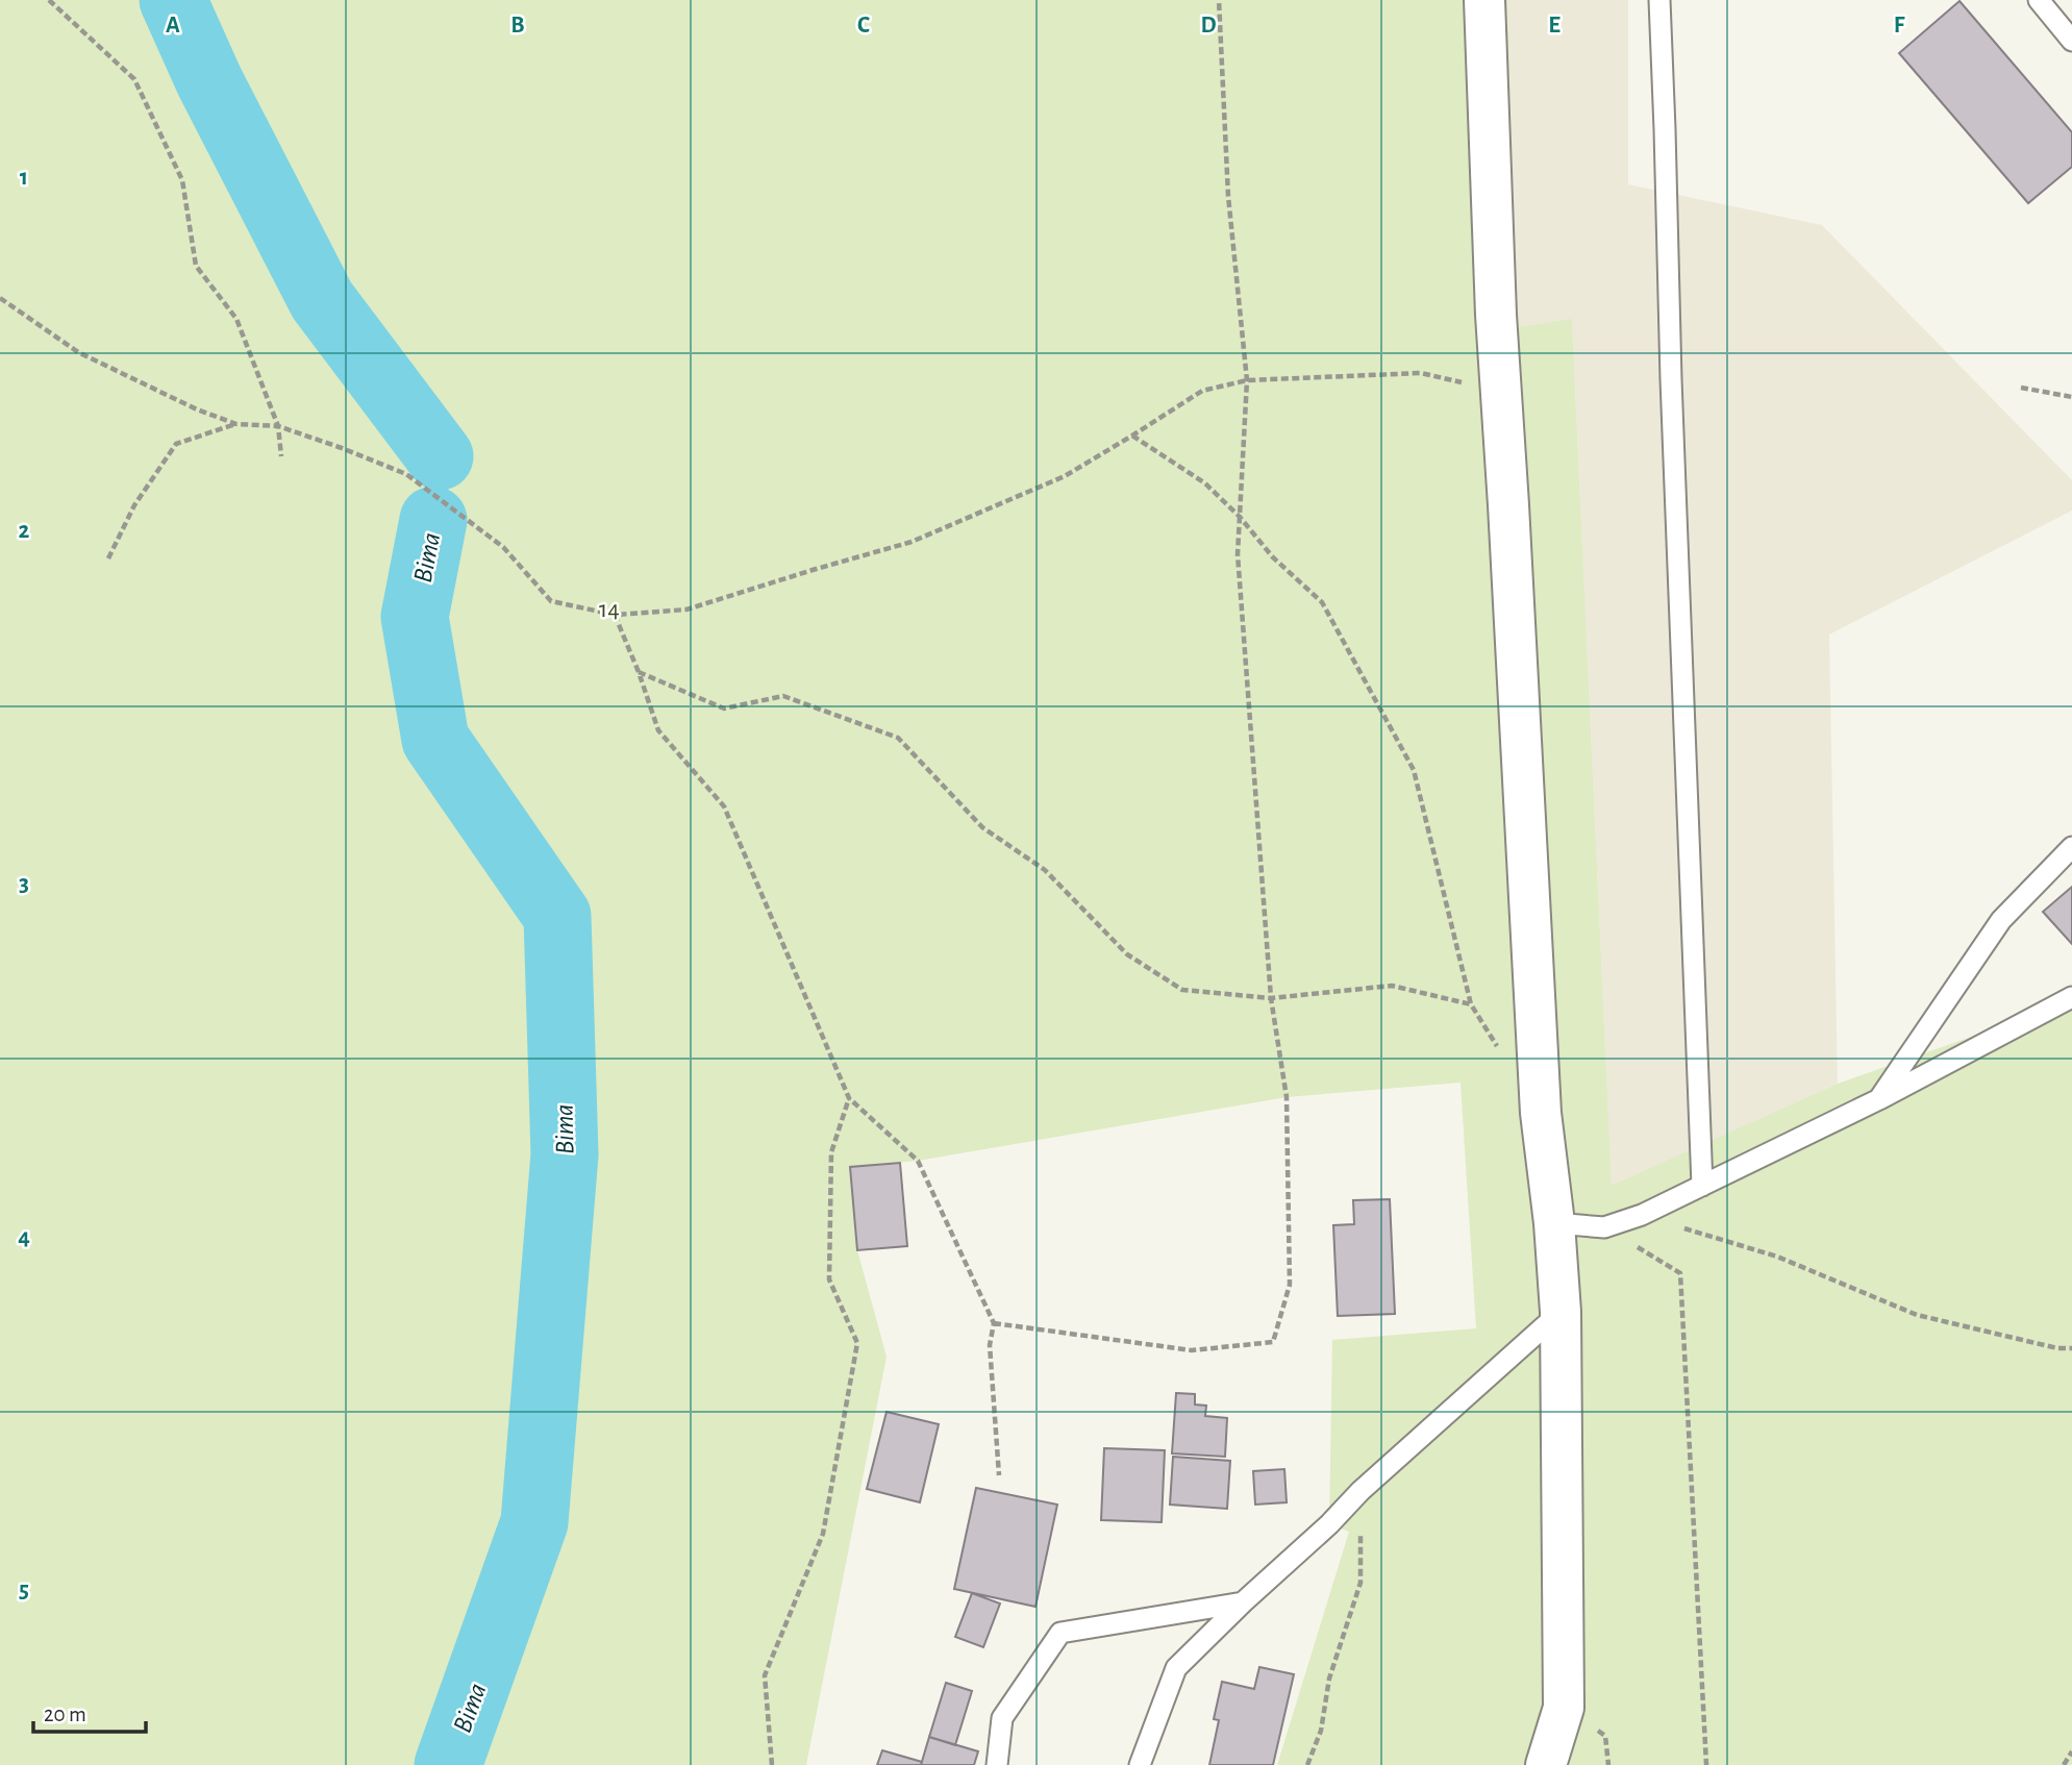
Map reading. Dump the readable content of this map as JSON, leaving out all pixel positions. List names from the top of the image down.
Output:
{
  "water": ["Віта"],
  "parks": ["14"],
  "scale_bar": "20 m",
  "grid": {
    "columns": [
      "A",
      "B",
      "C",
      "D",
      "E",
      "F"
    ],
    "rows": [
      "1",
      "2",
      "3",
      "4",
      "5"
    ]
  }
}
